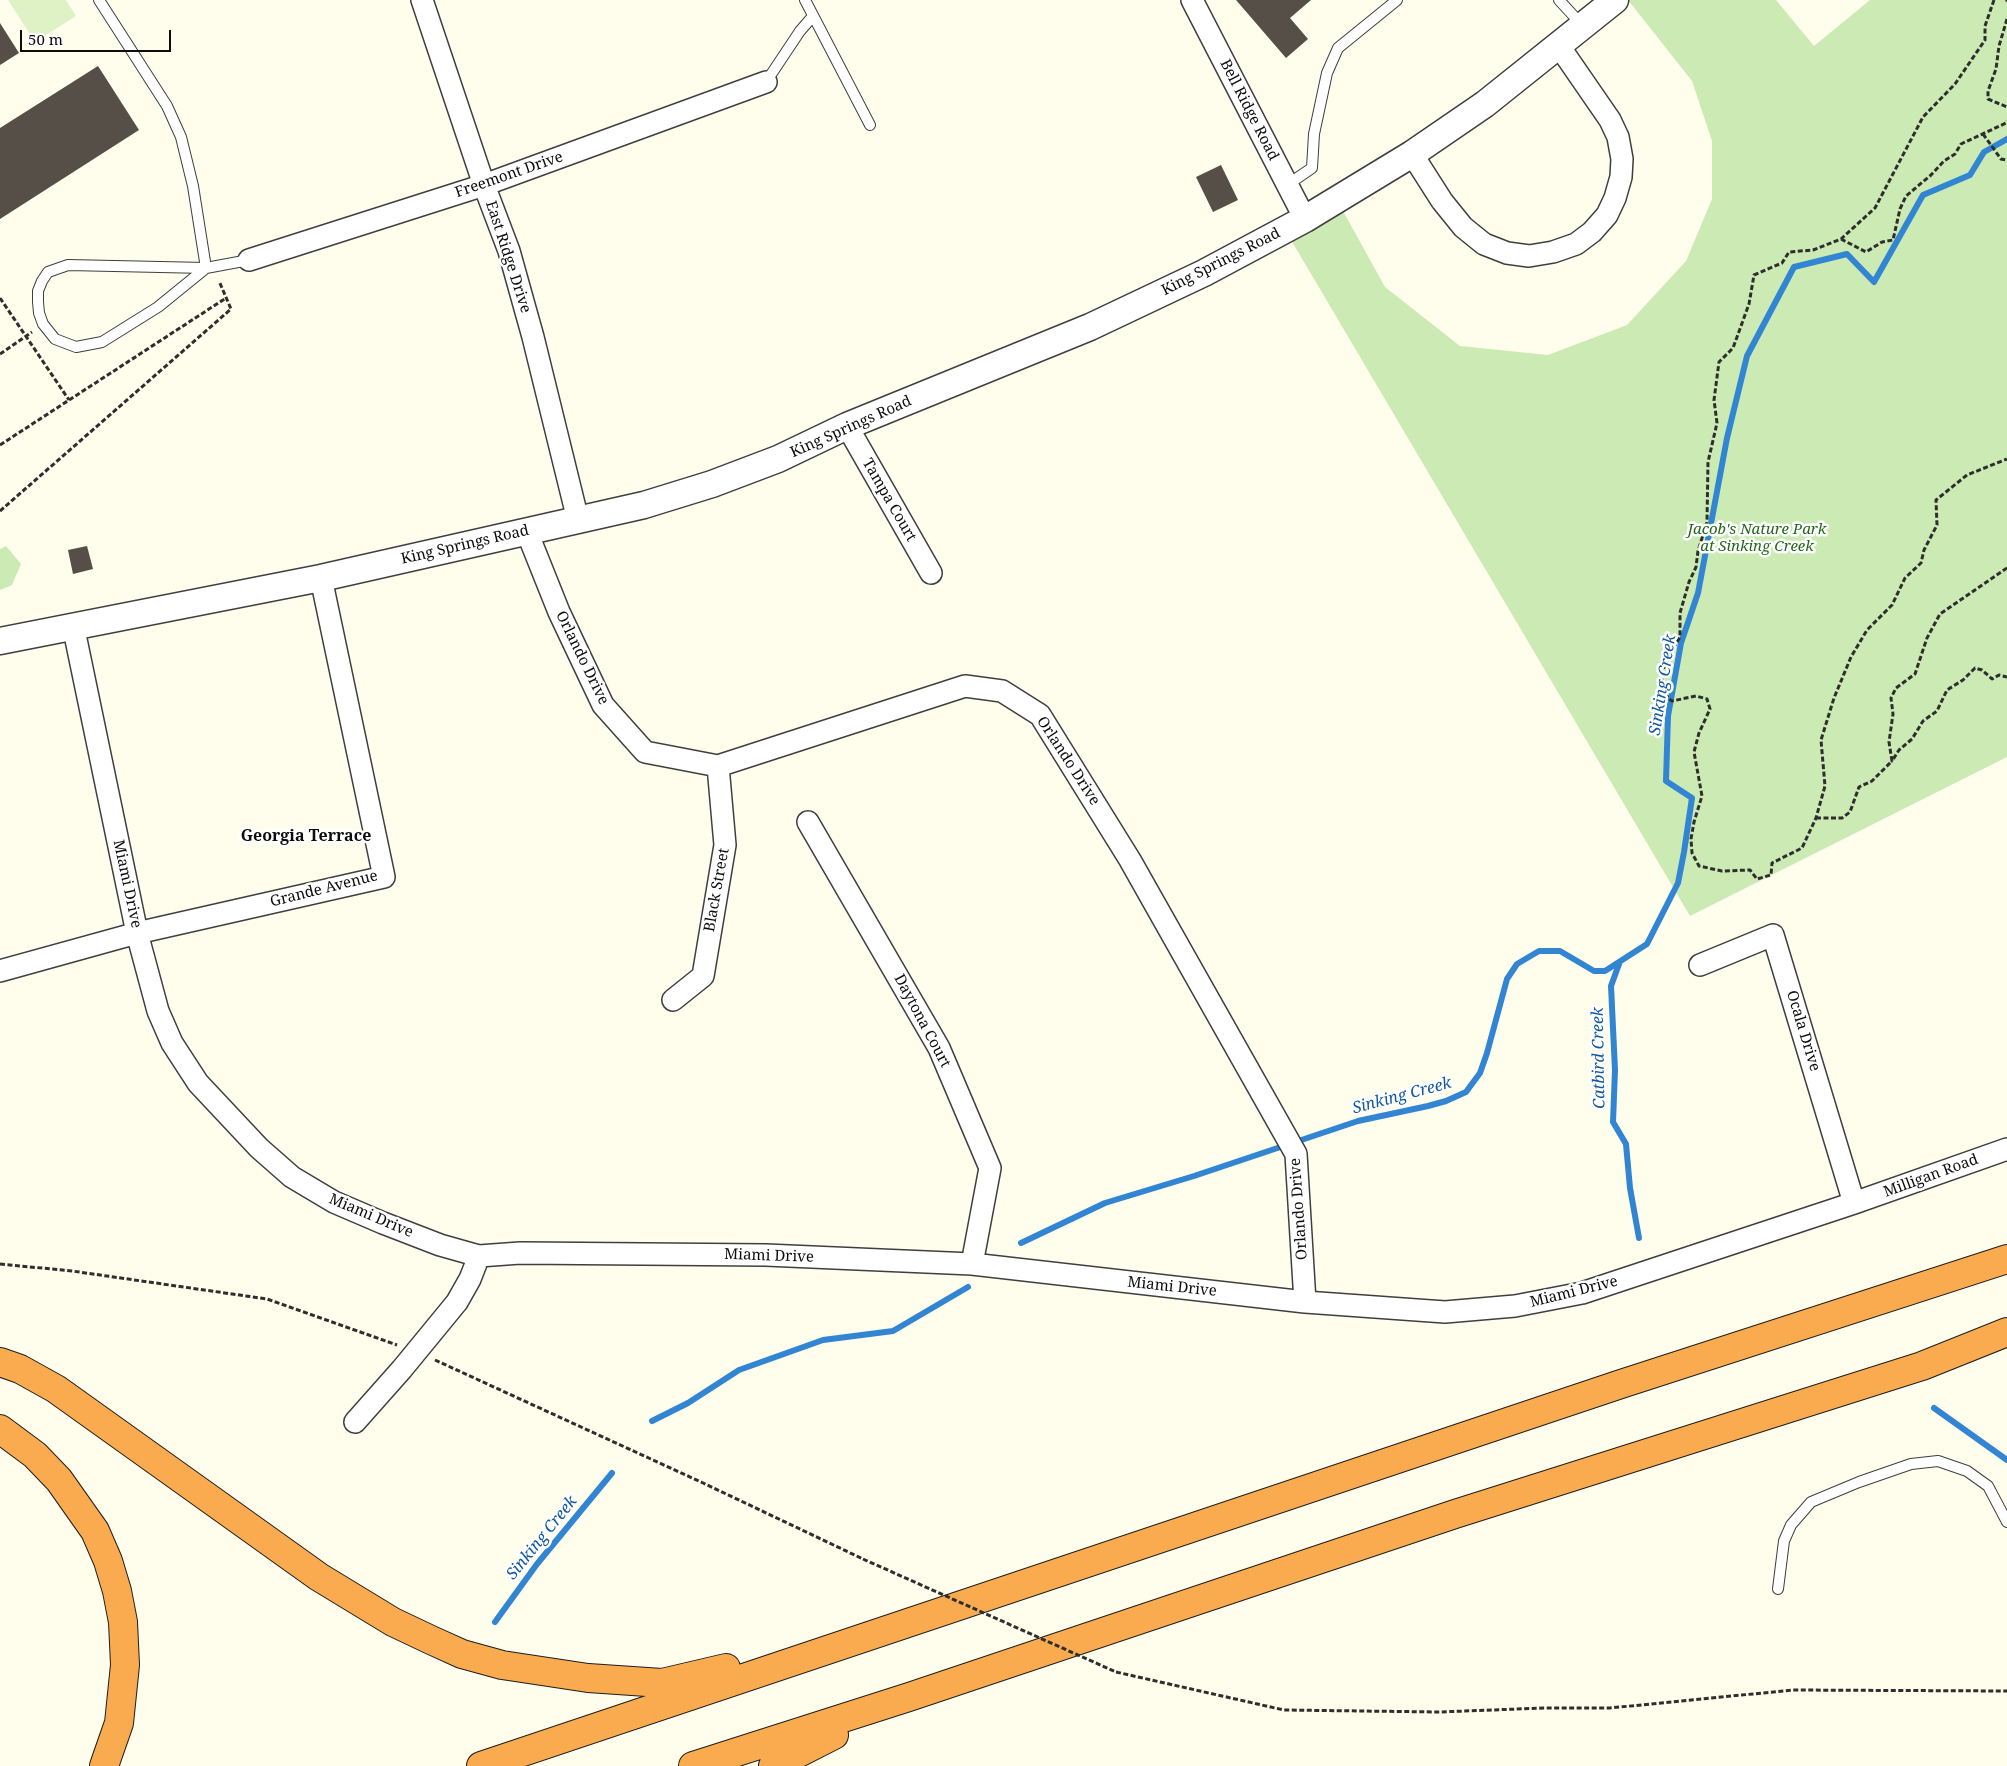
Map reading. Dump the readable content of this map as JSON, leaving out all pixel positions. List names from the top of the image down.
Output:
{
  "streets": {
    "street": [
      "Bell Ridge Road",
      "Freemont Drive",
      "East Ridge Drive",
      "King Springs Road",
      "Tampa Court",
      "Orlando Drive",
      "Miami Drive",
      "Grande Avenue",
      "Black Street",
      "Daytona Court",
      "Ocala Drive",
      "Milligan Road"
    ]
  },
  "crossings": [
    ["Bell Ridge Road", "King Springs Road"],
    ["Freemont Drive", "East Ridge Drive"],
    ["East Ridge Drive", "King Springs Road"],
    ["King Springs Road", "Tampa Court"],
    ["King Springs Road", "Orlando Drive"],
    ["King Springs Road", "Miami Drive"],
    ["King Springs Road", "Grande Avenue"],
    ["Orlando Drive", "Miami Drive"],
    ["Orlando Drive", "Black Street"],
    ["Miami Drive", "Grande Avenue"],
    ["Miami Drive", "Daytona Court"],
    ["Miami Drive", "Ocala Drive"],
    ["Miami Drive", "Milligan Road"],
    ["Ocala Drive", "Milligan Road"]
  ],
  "districts": ["Georgia Terrace"],
  "water": ["Sinking Creek", "Catbird Creek"],
  "parks": ["Jacob's Nature Park at Sinking Creek"],
  "scale_bar": "50 m"
}
